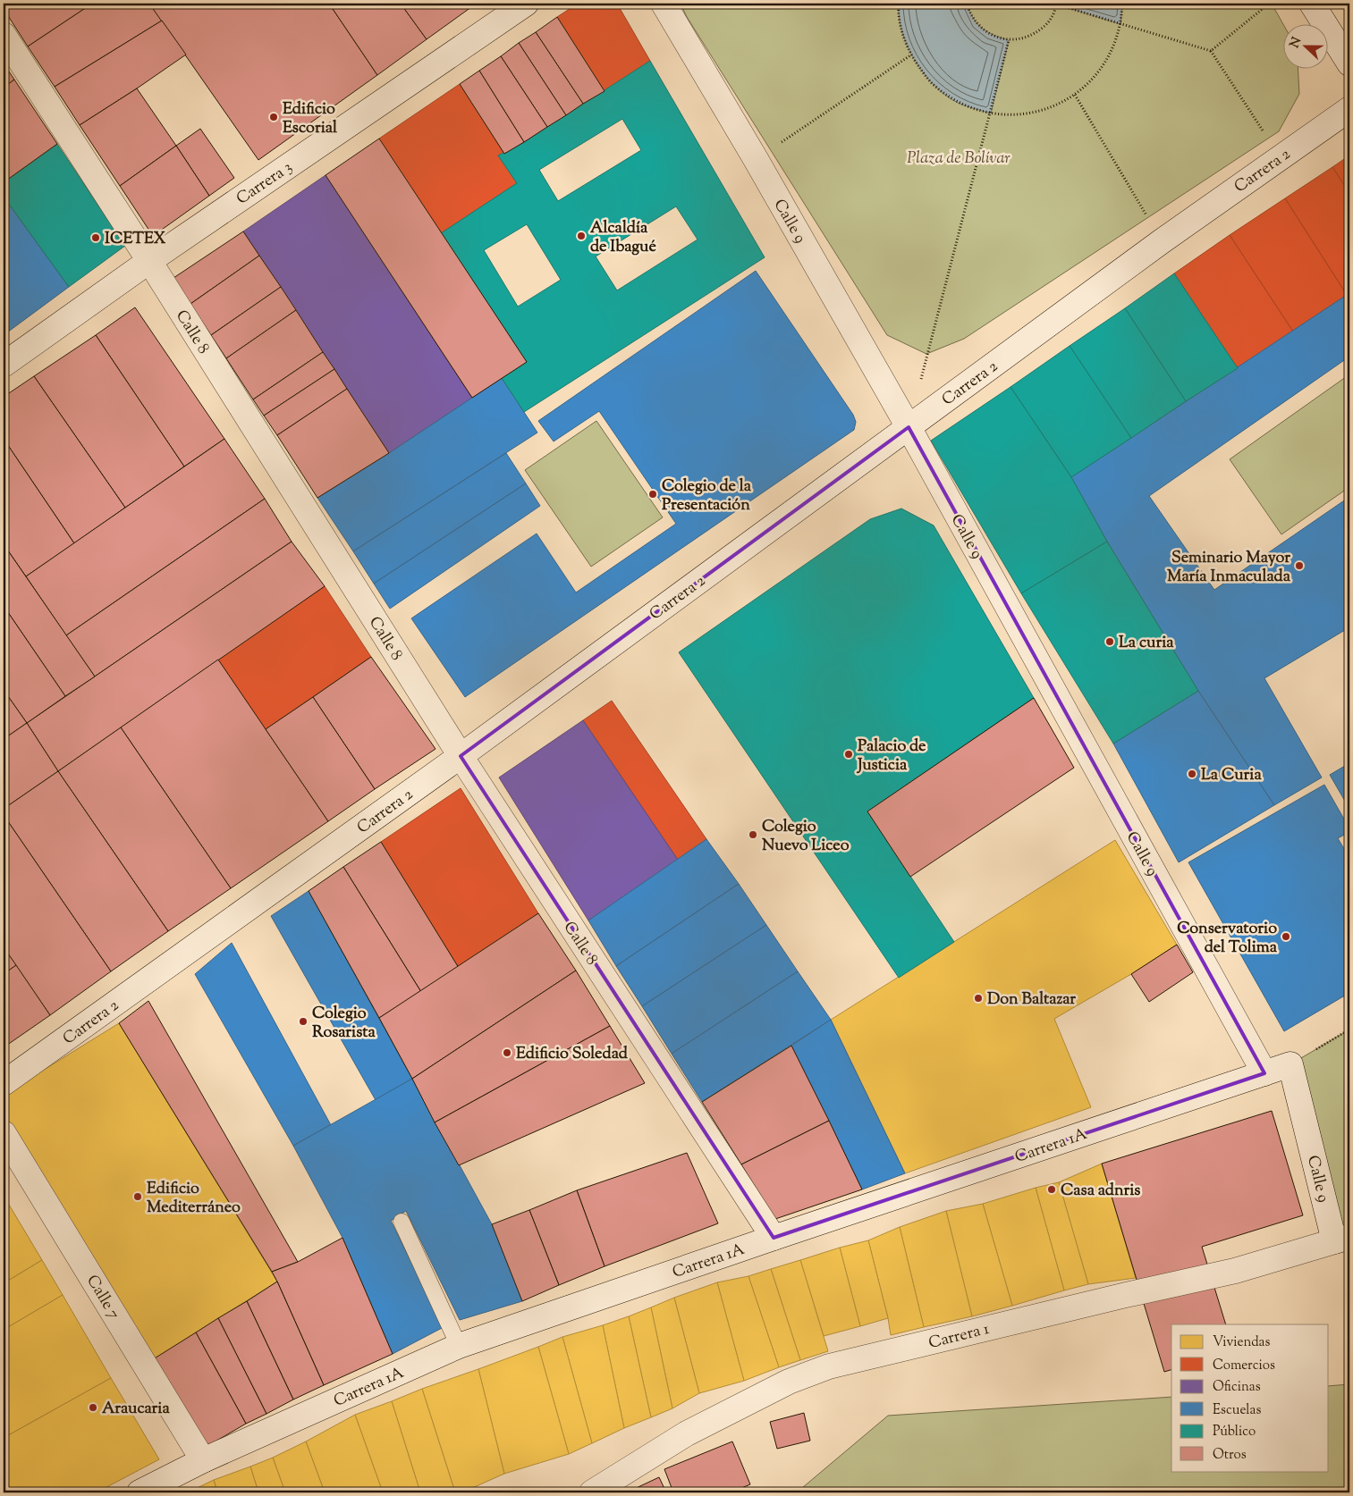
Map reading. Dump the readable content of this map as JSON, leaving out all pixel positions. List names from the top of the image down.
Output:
{
  "streets": {
    "street": [
      "Carrera 2",
      "Carrera 3",
      "Calle 9",
      "Calle 8",
      "Carrera 1A",
      "Calle 7",
      "Carrera 1"
    ]
  },
  "crossings": [
    ["Carrera 2", "Calle 9"],
    ["Carrera 2", "Calle 8"],
    ["Carrera 3", "Calle 8"],
    ["Calle 9", "Carrera 1A"],
    ["Calle 9", "Carrera 1"],
    ["Calle 8", "Carrera 1A"],
    ["Carrera 1A", "Calle 7"]
  ],
  "parks": ["Plaza de Bolívar"],
  "places": [
    "Edificio Escorial",
    "Alcaldía de Ibagué",
    "ICETEX",
    "Colegio de la Presentación",
    "Seminario Mayor María Inmaculada",
    "La curia",
    "Palacio de Justicia",
    "La Curia",
    "Colegio Nuevo Liceo",
    "Conservatorio del Tolima",
    "Don Baltazar",
    "Colegio Rosarista",
    "Edificio Soledad",
    "Casa adnris",
    "Edificio Mediterráneo",
    "Araucaria"
  ],
  "legend": [
    "Viviendas",
    "Comercios",
    "Oficinas",
    "Escuelas",
    "Público",
    "Otros"
  ],
  "north": "left"
}
